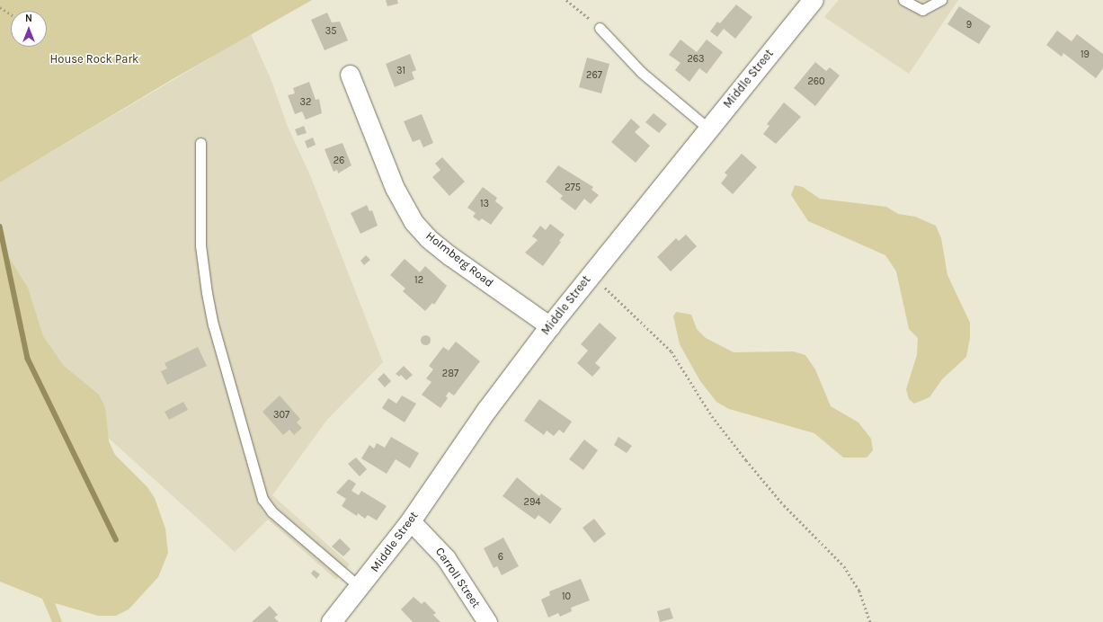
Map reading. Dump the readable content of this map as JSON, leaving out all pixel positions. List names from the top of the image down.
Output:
{
  "streets": {
    "main road": ["Middle Street"],
    "street": ["Holmberg Road", "Carroll Street"]
  },
  "crossings": [
    ["Middle Street", "Holmberg Road"],
    ["Middle Street", "Carroll Street"]
  ],
  "parks": ["House Rock Park"],
  "house_numbers": [
    "9",
    "35",
    "19",
    "263",
    "31",
    "267",
    "260",
    "32",
    "26",
    "275",
    "13",
    "12",
    "287",
    "307",
    "294",
    "6",
    "10"
  ],
  "north": "top"
}
